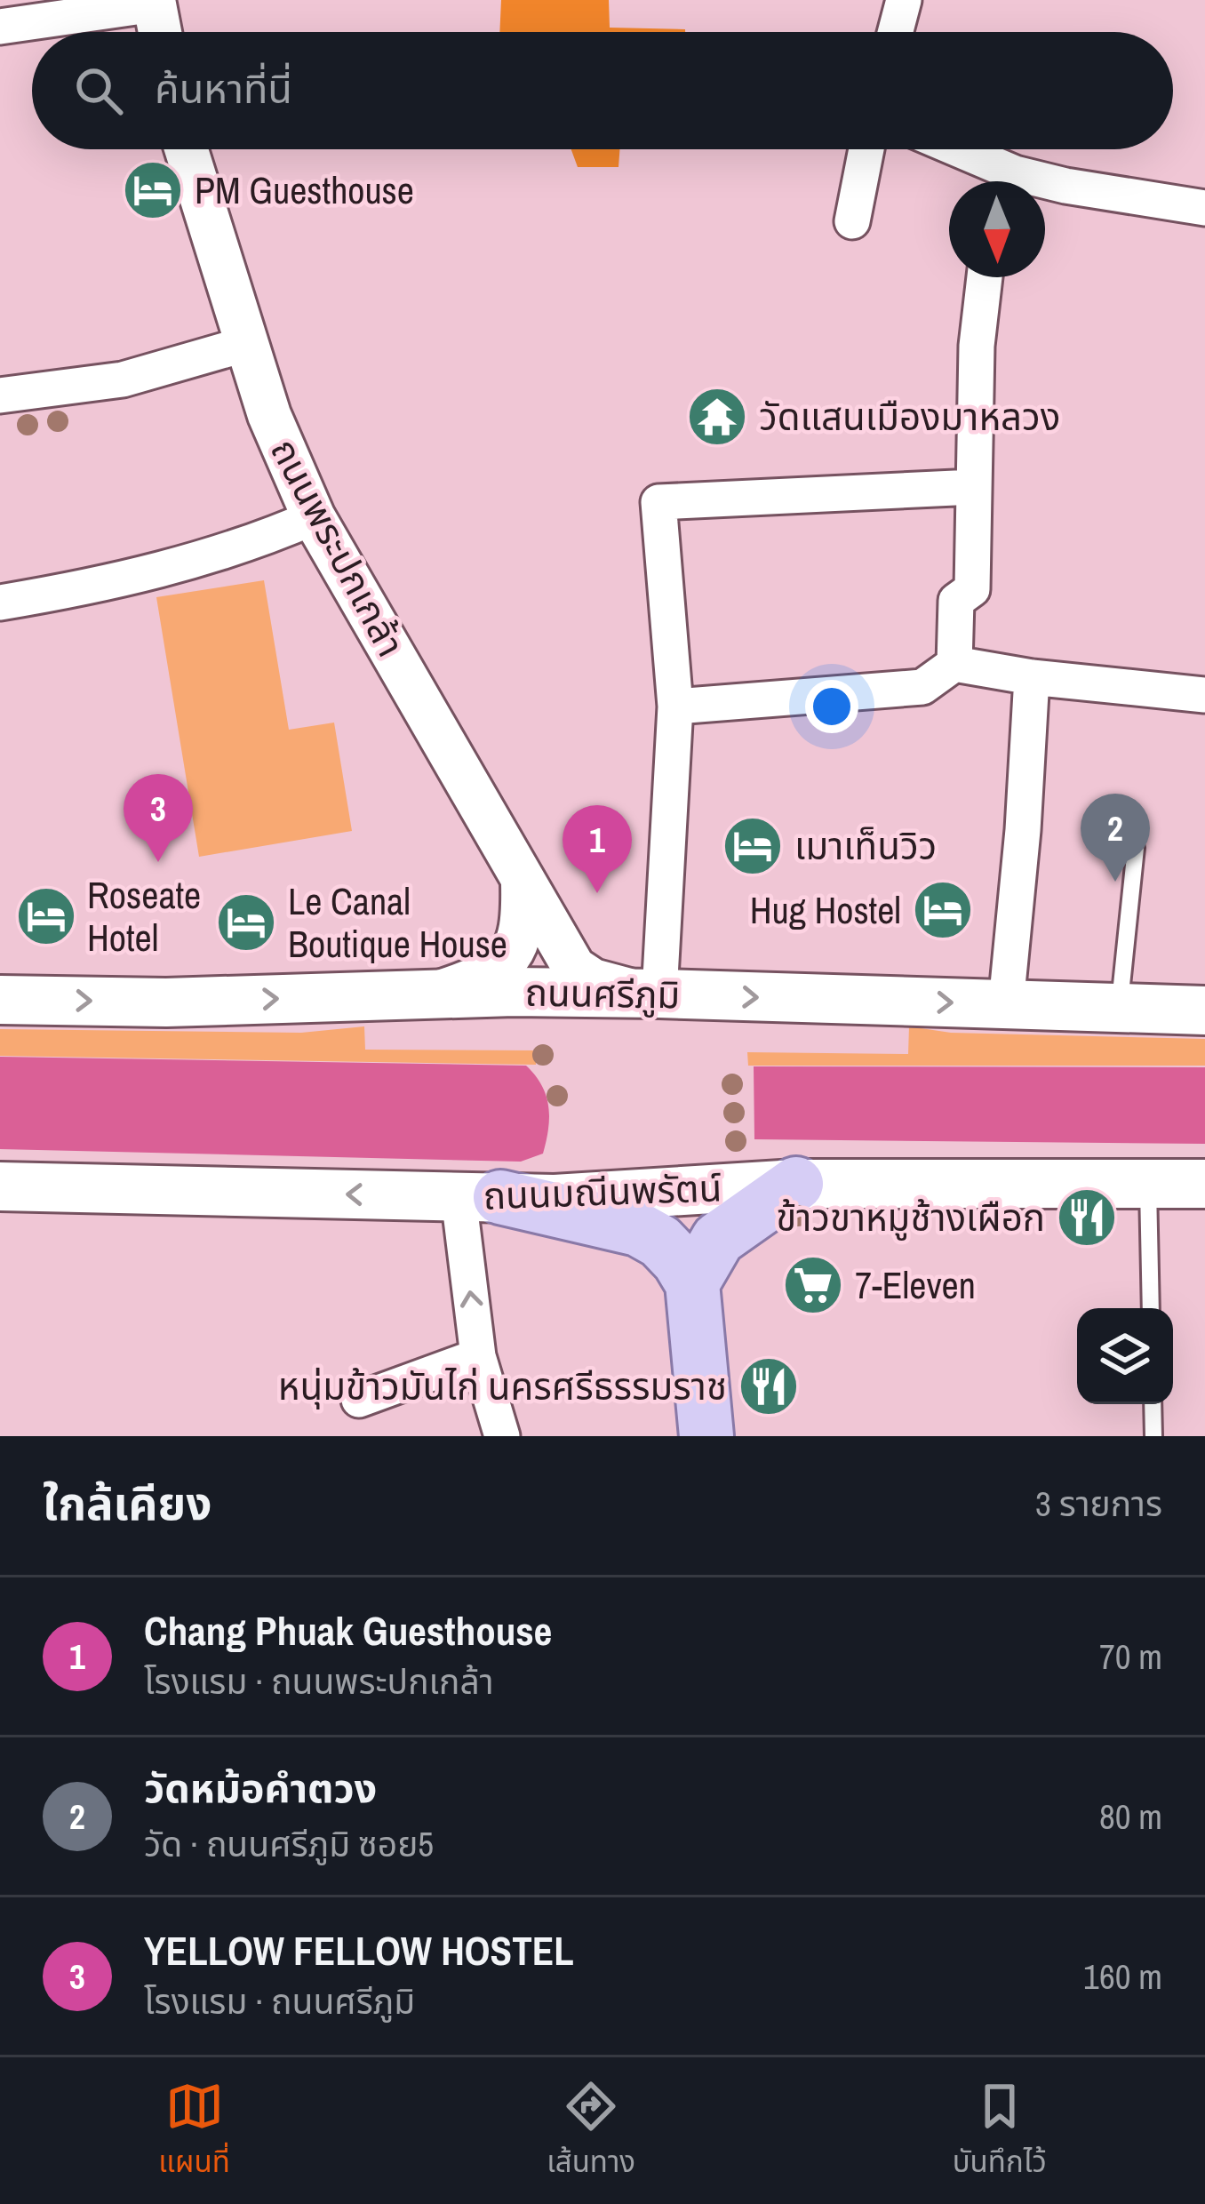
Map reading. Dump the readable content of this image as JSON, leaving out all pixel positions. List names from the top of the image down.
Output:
{
  "streets": {
    "main road": ["ถนนศรีภูมิ", "ถนนมณีนพรัตน์"],
    "street": ["ถนนพระปกเกล้า"]
  },
  "crossings": [
    ["ถนนพระปกเกล้า", "ถนนศรีภูมิ"]
  ],
  "one_way": ["ถนนศรีภูมิ", "ถนนมณีนพรัตน์"],
  "places": {
    "hotel": [
      "PM Guesthouse",
      "เมาเท็นวิว",
      "Hug Hostel",
      "Roseate Hotel",
      "Le Canal Boutique House"
    ],
    "temple": ["วัดแสนเมืองมาหลวง"],
    "restaurant": ["ข้าวขาหมูช้างเผือก", "หนุ่มข้าวมันไก่ นครศรีธรรมราช"],
    "supermarket": ["7-Eleven"]
  },
  "north": "bottom",
  "page": {
    "search": "ค้นหาที่นี่",
    "pins": ["3", "2", "1"],
    "heading": ["ใกล้เคียง", "3 รายการ"],
    "list": [
      {
        "mark": "1",
        "name": "Chang Phuak Guesthouse",
        "note": "โรงแรม · ถนนพระปกเกล้า",
        "value": "70 m"
      },
      {
        "mark": "2",
        "name": "วัดหม้อคำตวง",
        "note": "วัด · ถนนศรีภูมิ ซอย5",
        "value": "80 m"
      },
      {
        "mark": "3",
        "name": "YELLOW FELLOW HOSTEL",
        "note": "โรงแรม · ถนนศรีภูมิ",
        "value": "160 m"
      }
    ],
    "nav": ["แผนที่", "เส้นทาง", "บันทึกไว้"]
  }
}
